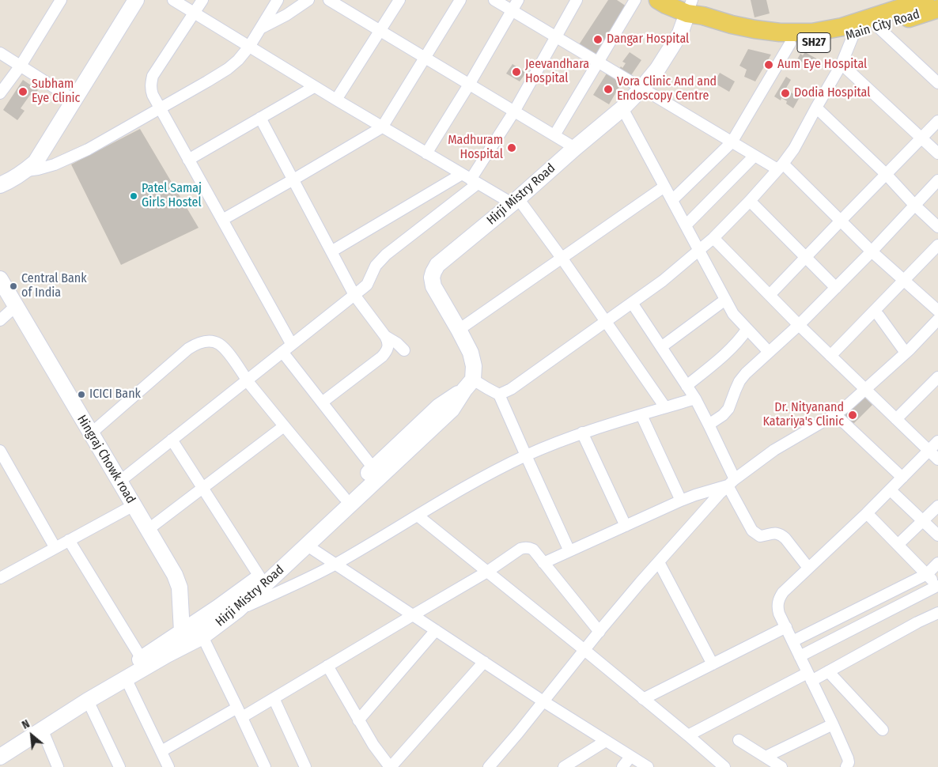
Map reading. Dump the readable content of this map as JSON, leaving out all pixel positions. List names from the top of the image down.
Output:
{
  "streets": {
    "main road": [
      "Main City Road",
      "SH27",
      "Hirji Mistry Road",
      "Hingraj Chowk road"
    ]
  },
  "crossings": [
    ["Main City Road", "Hirji Mistry Road"],
    ["Hirji Mistry Road", "Hingraj Chowk road"]
  ],
  "places": [
    "Dangar Hospital",
    "Aum Eye Hospital",
    "Jeevandhara Hospital",
    "Vora Clinic And and Endoscopy Centre",
    "Subham Eye Clinic",
    "Dodia Hospital",
    "Madhuram Hospital",
    "Patel Samaj Girls Hostel",
    "Central Bank of India",
    "ICICI Bank",
    "Dr. Nityanand Katariya's Clinic"
  ],
  "north": "top left"
}
